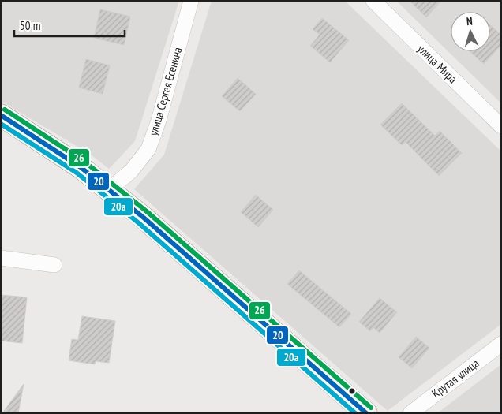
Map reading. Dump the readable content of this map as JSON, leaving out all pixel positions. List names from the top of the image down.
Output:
{
  "streets": {
    "street": ["улица Мира", "улица Сергея Есенина", "Крутая улица"]
  },
  "lines": ["transit line 26", "transit line 20", "transit line 20а"],
  "scale_bar": "50 m",
  "north": "top"
}
